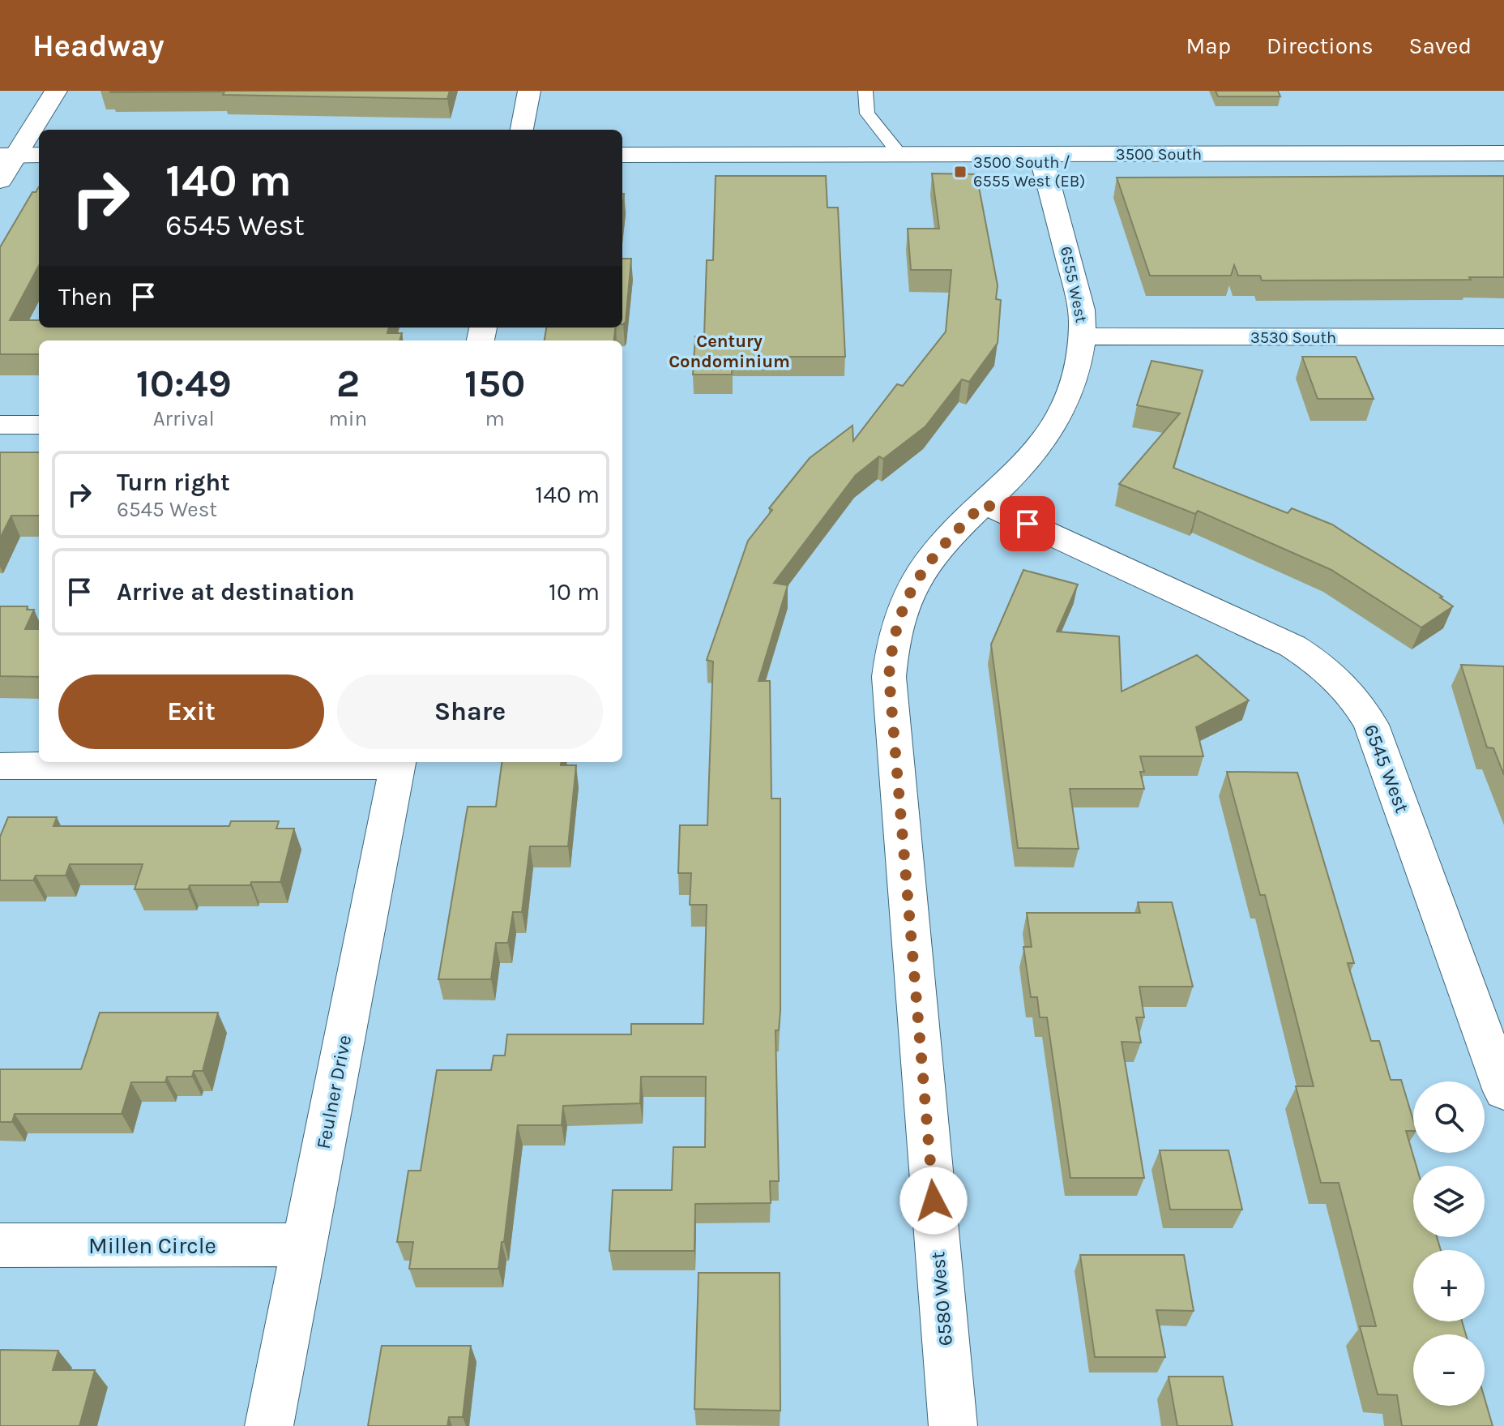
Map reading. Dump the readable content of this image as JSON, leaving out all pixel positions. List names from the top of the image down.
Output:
{
  "streets": {
    "street": [
      "3500 South",
      "6555 West",
      "3530 South",
      "6545 West",
      "Feulner Drive",
      "Millen Circle",
      "6580 West"
    ]
  },
  "crossings": [
    ["3500 South", "6555 West"],
    ["6555 West", "3530 South"],
    ["6555 West", "6545 West"],
    ["6555 West", "6580 West"],
    ["6545 West", "6580 West"],
    ["Feulner Drive", "Millen Circle"]
  ],
  "districts": ["Century Condominium"],
  "places": {
    "transit": ["3500 South / 6555 West (EB)"]
  },
  "page": {
    "header": "Headway",
    "nav": ["Map", "Directions", "Saved"],
    "turn": ["140 m", "6545 West"],
    "then": "Then",
    "eta": [
      "10:49",
      "Arrival",
      "2",
      "min",
      "150",
      "m"
    ],
    "list": [
      {
        "name": "Turn right",
        "note": "6545 West",
        "value": "140 m"
      },
      {
        "name": "Arrive at destination",
        "value": "10 m"
      }
    ],
    "buttons": ["Exit", "Share"],
    "map_buttons": ["+", "−"]
  }
}
